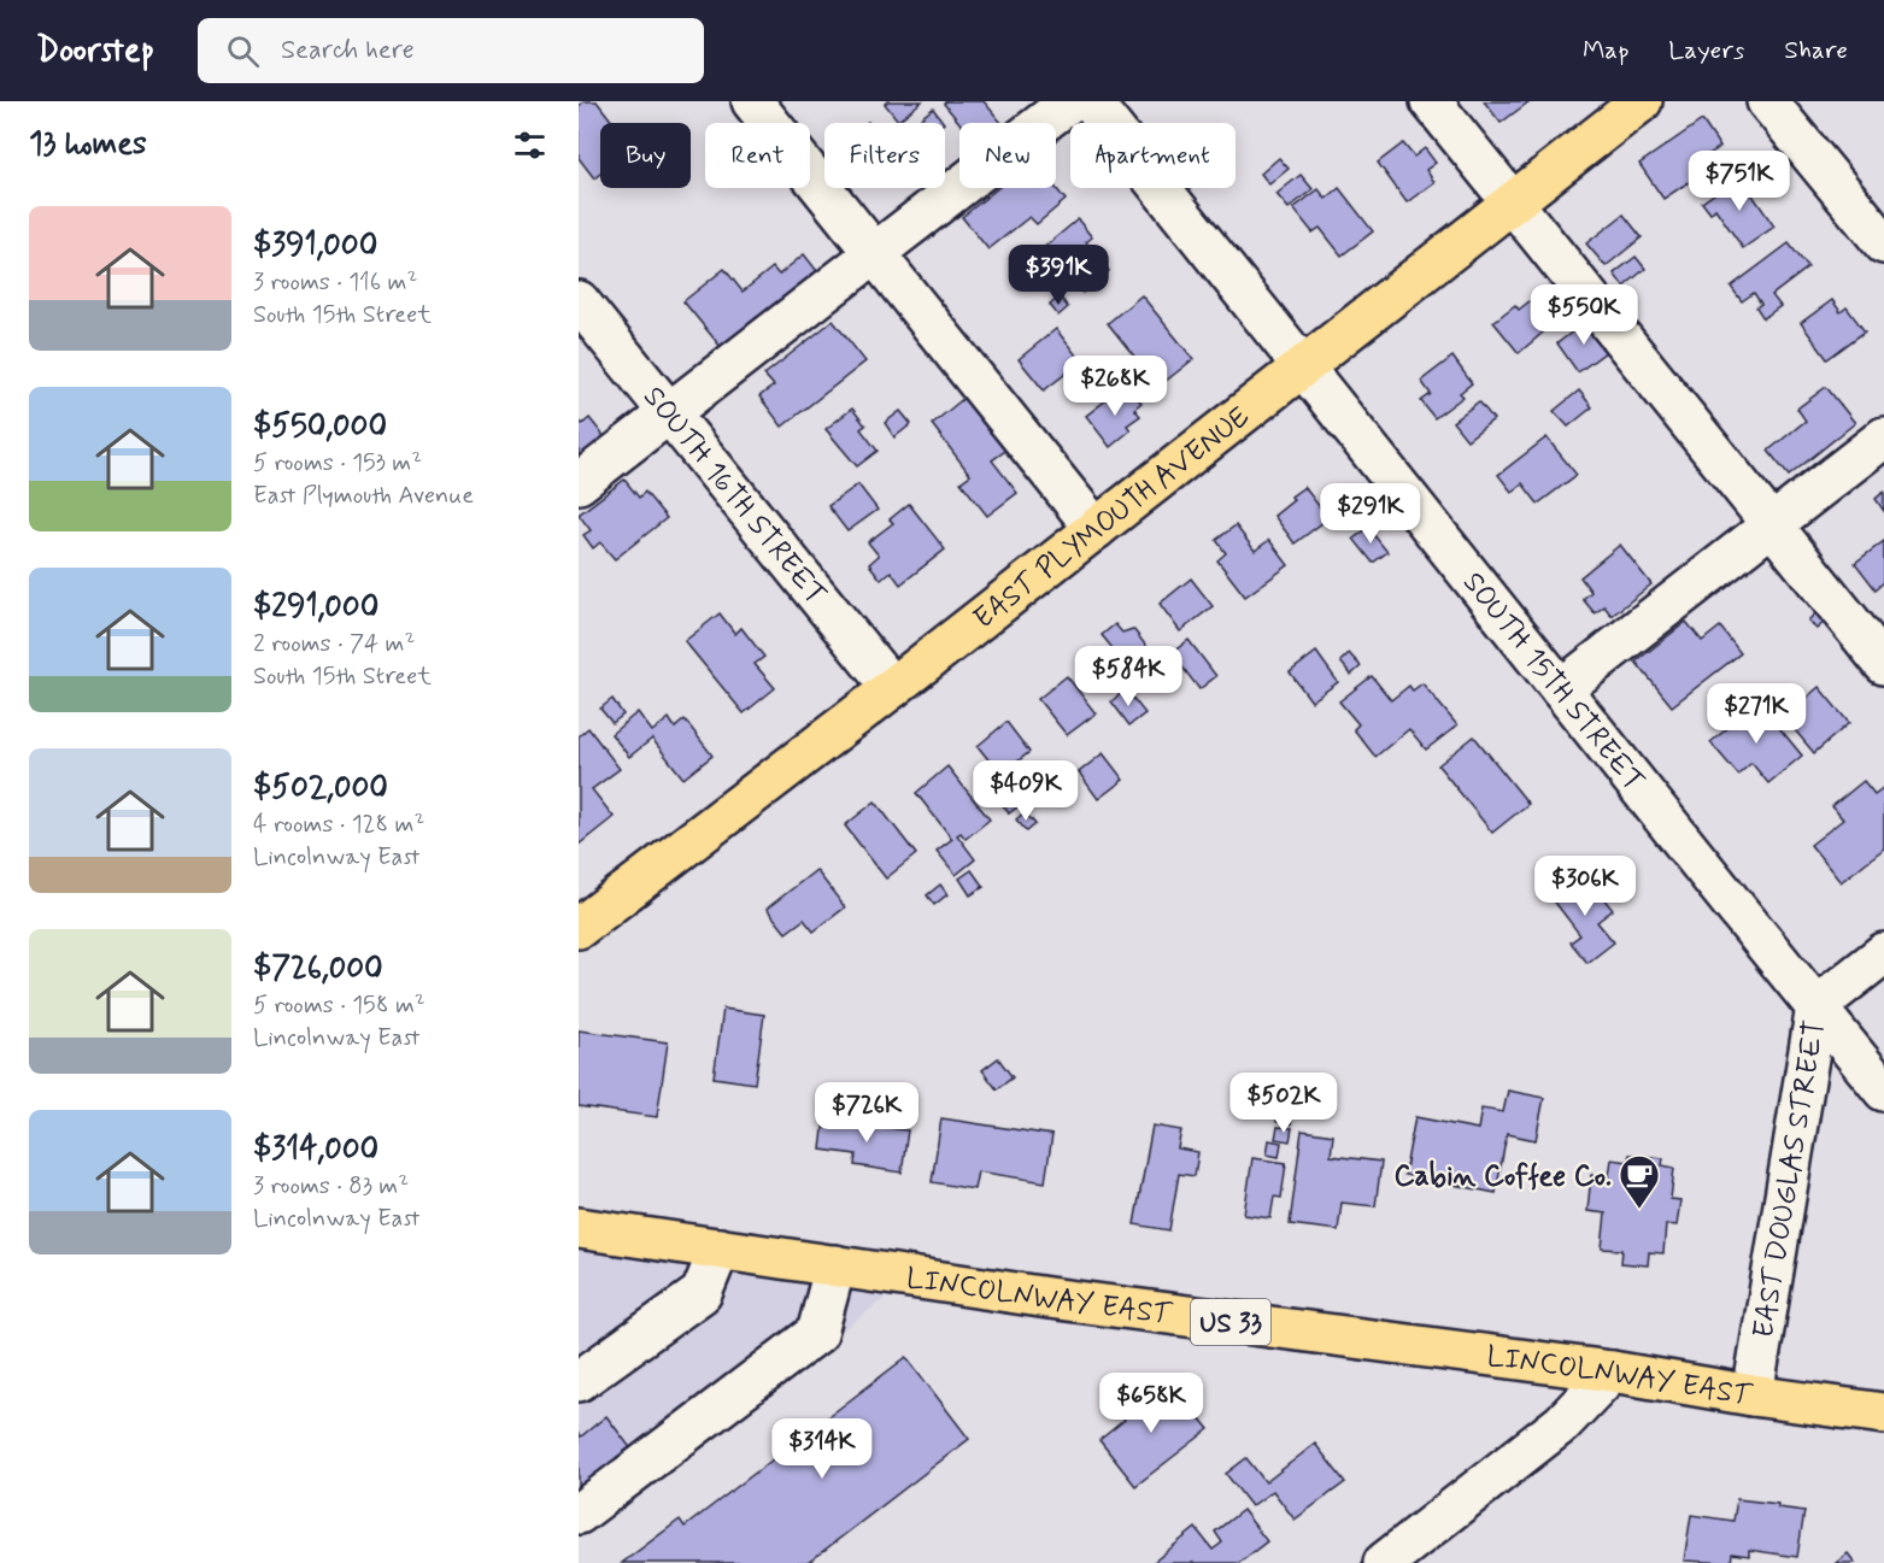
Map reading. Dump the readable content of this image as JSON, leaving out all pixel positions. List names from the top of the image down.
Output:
{
  "streets": {
    "main road": ["EAST PLYMOUTH AVENUE", "LINCOLNWAY EAST", "US 33"],
    "street": ["SOUTH 16TH STREET", "SOUTH 15TH STREET", "EAST DOUGLAS STREET"]
  },
  "crossings": [
    ["SOUTH 16TH STREET", "EAST PLYMOUTH AVENUE"],
    ["EAST PLYMOUTH AVENUE", "SOUTH 15TH STREET"],
    ["SOUTH 15TH STREET", "EAST DOUGLAS STREET"],
    ["EAST DOUGLAS STREET", "LINCOLNWAY EAST"]
  ],
  "places": {
    "cafe": ["Cabin Coffee Co."]
  },
  "page": {
    "header": "Doorstep",
    "search": "Search here",
    "nav": ["Map", "Layers", "Share"],
    "heading": "13 homes",
    "chip": [
      "Buy",
      "Rent",
      "Filters",
      "New",
      "Apartment"
    ],
    "price": [
      "$751K",
      "$391K",
      "$550K",
      "$268K",
      "$291K",
      "$584K",
      "$271K",
      "$409K",
      "$306K",
      "$502K",
      "$726K",
      "$658K",
      "$314K"
    ],
    "list": [
      {
        "name": "$391,000",
        "note": "3 rooms · 116 m² · South 15th Street"
      },
      {
        "name": "$550,000",
        "note": "5 rooms · 153 m² · East Plymouth Avenue"
      },
      {
        "name": "$291,000",
        "note": "2 rooms · 74 m² · South 15th Street"
      },
      {
        "name": "$502,000",
        "note": "4 rooms · 128 m² · Lincolnway East"
      },
      {
        "name": "$726,000",
        "note": "5 rooms · 158 m² · Lincolnway East"
      },
      {
        "name": "$314,000",
        "note": "3 rooms · 83 m² · Lincolnway East"
      }
    ]
  }
}
